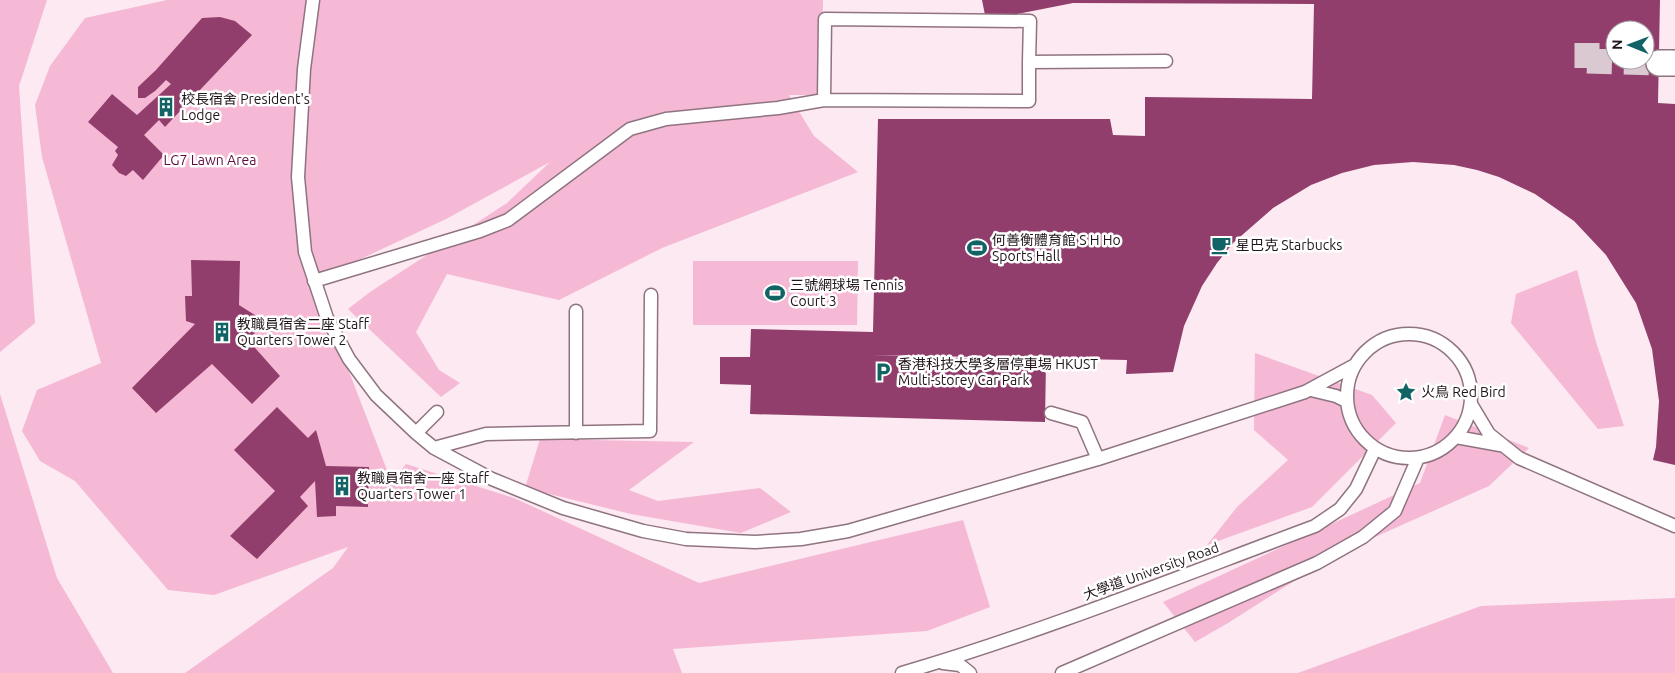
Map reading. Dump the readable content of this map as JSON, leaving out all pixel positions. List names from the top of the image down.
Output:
{
  "streets": {
    "lane": ["大學道 University Road"]
  },
  "parks": ["LG7 Lawn Area"],
  "places": {
    "building": ["校長宿舍 President's Lodge", "教職員宿舍二座 Staff Quarters Tower 2", "教職員宿舍一座 Staff Quarters Tower 1"],
    "cafe": ["星巴克 Starbucks"],
    "sports": ["何善衡體育館 S H Ho Sports Hall", "三號網球場 Tennis Court 3"],
    "parking": ["香港科技大學多層停車場 HKUST Multi-storey Car Park"],
    "place": ["火鳥 Red Bird"]
  },
  "north": "left"
}
